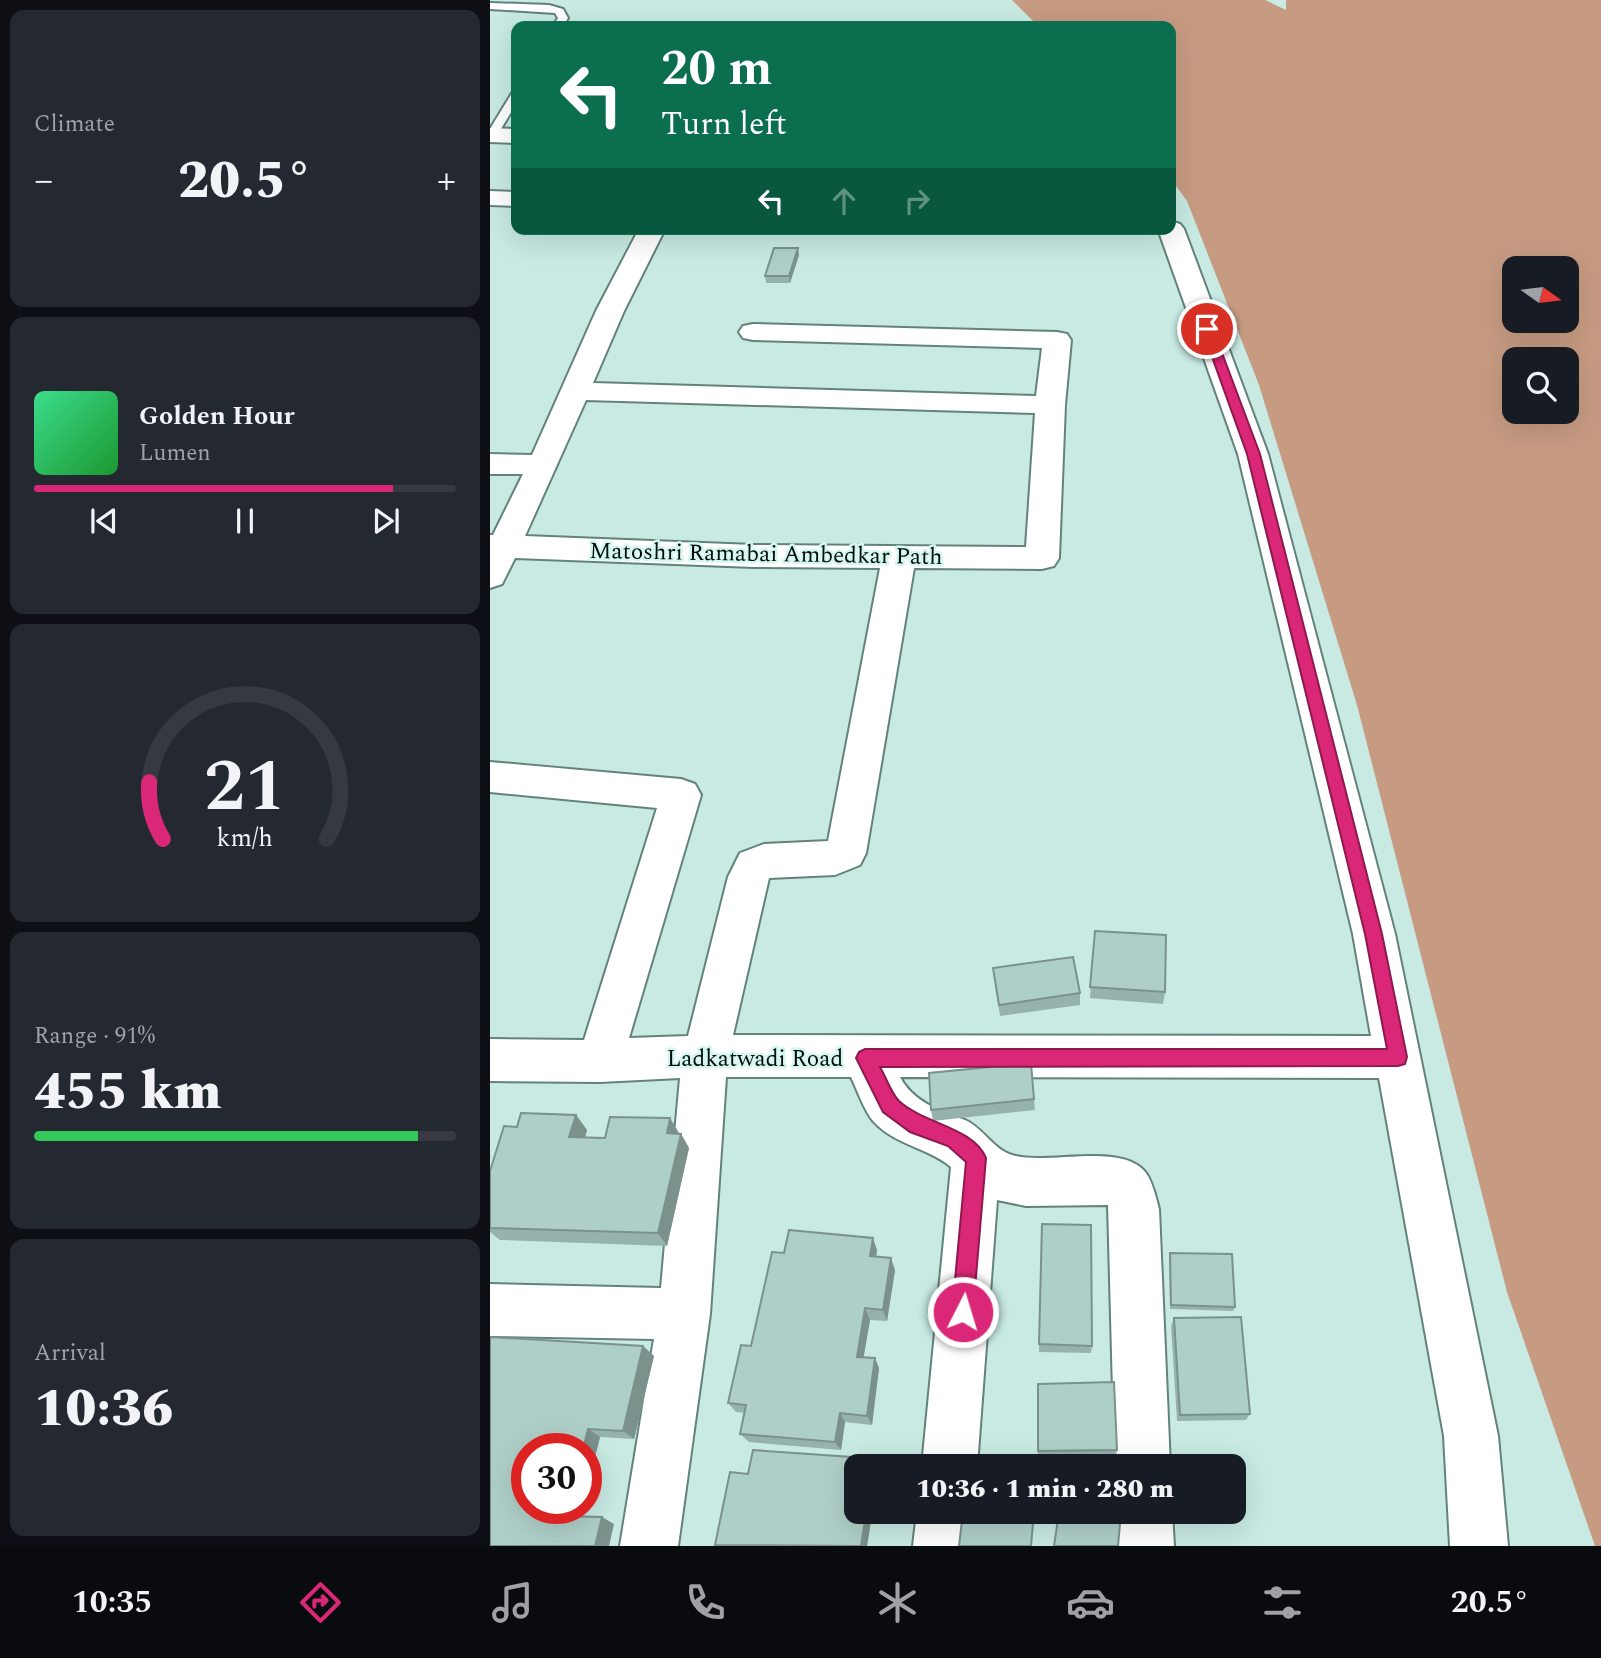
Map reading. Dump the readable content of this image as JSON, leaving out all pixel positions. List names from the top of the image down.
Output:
{
  "streets": {
    "street": ["Matoshri Ramabai Ambedkar Path", "Ladkatwadi Road"]
  },
  "north": "right",
  "page": {
    "tile": [
      "Climate",
      ["Range · 91%", "455 km"],
      ["Arrival", "10:36"]
    ],
    "turn": ["20 m", "Turn left"],
    "heat": ["−", "20.5°", "+"],
    "song": ["Golden Hour", "Lumen"],
    "limit": "30",
    "trip": "10:36 · 1 min · 280 m",
    "tabs": ["10:35", "20.5°"],
    "gauge": ["21", "km/h"]
  }
}
